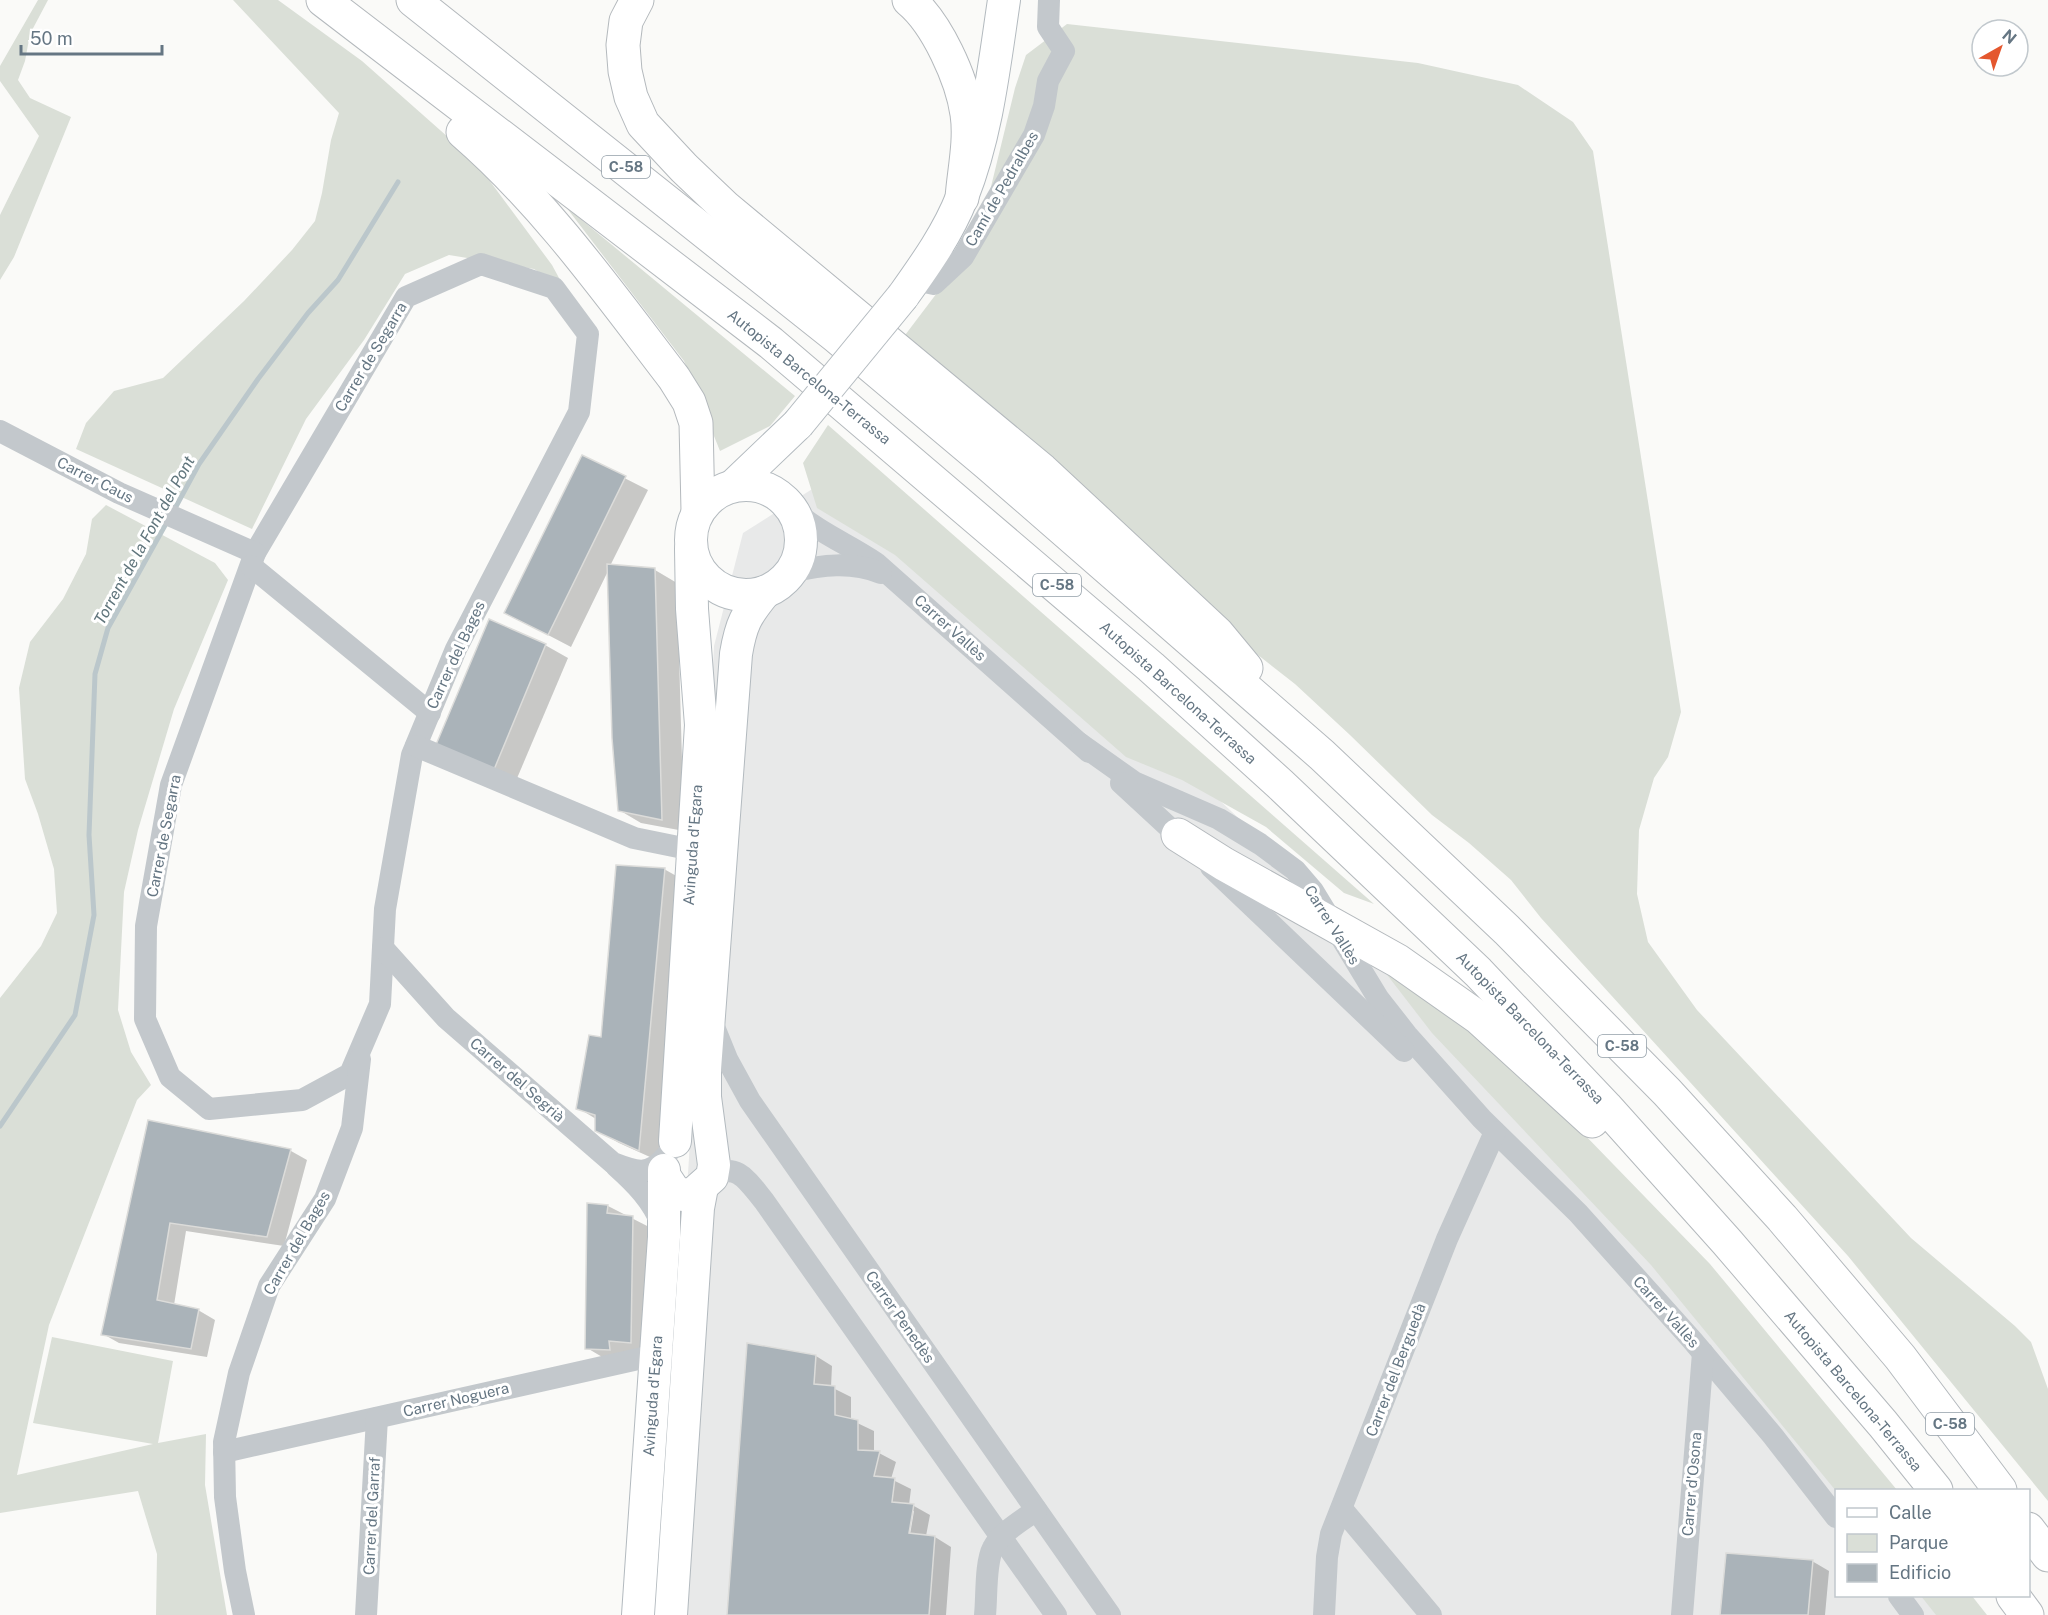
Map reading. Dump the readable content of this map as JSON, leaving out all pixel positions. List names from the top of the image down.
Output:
{
  "streets": {
    "highway": ["C-58", "Autopista Barcelona-Terrassa"],
    "street": [
      "Camí de Pedralbes",
      "Carrer de Segarra",
      "Carrer Caus",
      "Carrer Vallès",
      "Carrer del Bages",
      "Avinguda d'Egara",
      "Carrer del Segrià",
      "Carrer Penedès",
      "Carrer del Berguedà",
      "Carrer Noguera",
      "Carrer d'Osona",
      "Carrer del Garraf"
    ]
  },
  "crossings": [
    ["Carrer de Segarra", "Carrer Caus"],
    ["Carrer de Segarra", "Carrer del Bages"],
    ["Carrer Vallès", "Avinguda d'Egara"],
    ["Carrer Vallès", "Carrer del Berguedà"],
    ["Carrer Vallès", "Carrer d'Osona"],
    ["Carrer del Bages", "Carrer del Segrià"],
    ["Carrer del Bages", "Carrer Noguera"],
    ["Avinguda d'Egara", "Carrer del Segrià"],
    ["Avinguda d'Egara", "Carrer Penedès"],
    ["Avinguda d'Egara", "Carrer Noguera"],
    ["Carrer Noguera", "Carrer del Garraf"]
  ],
  "water": ["Torrent de la Font del Pont"],
  "legend": ["Calle", "Parque", "Edificio"],
  "scale_bar": "50 m",
  "north": "top right"
}
